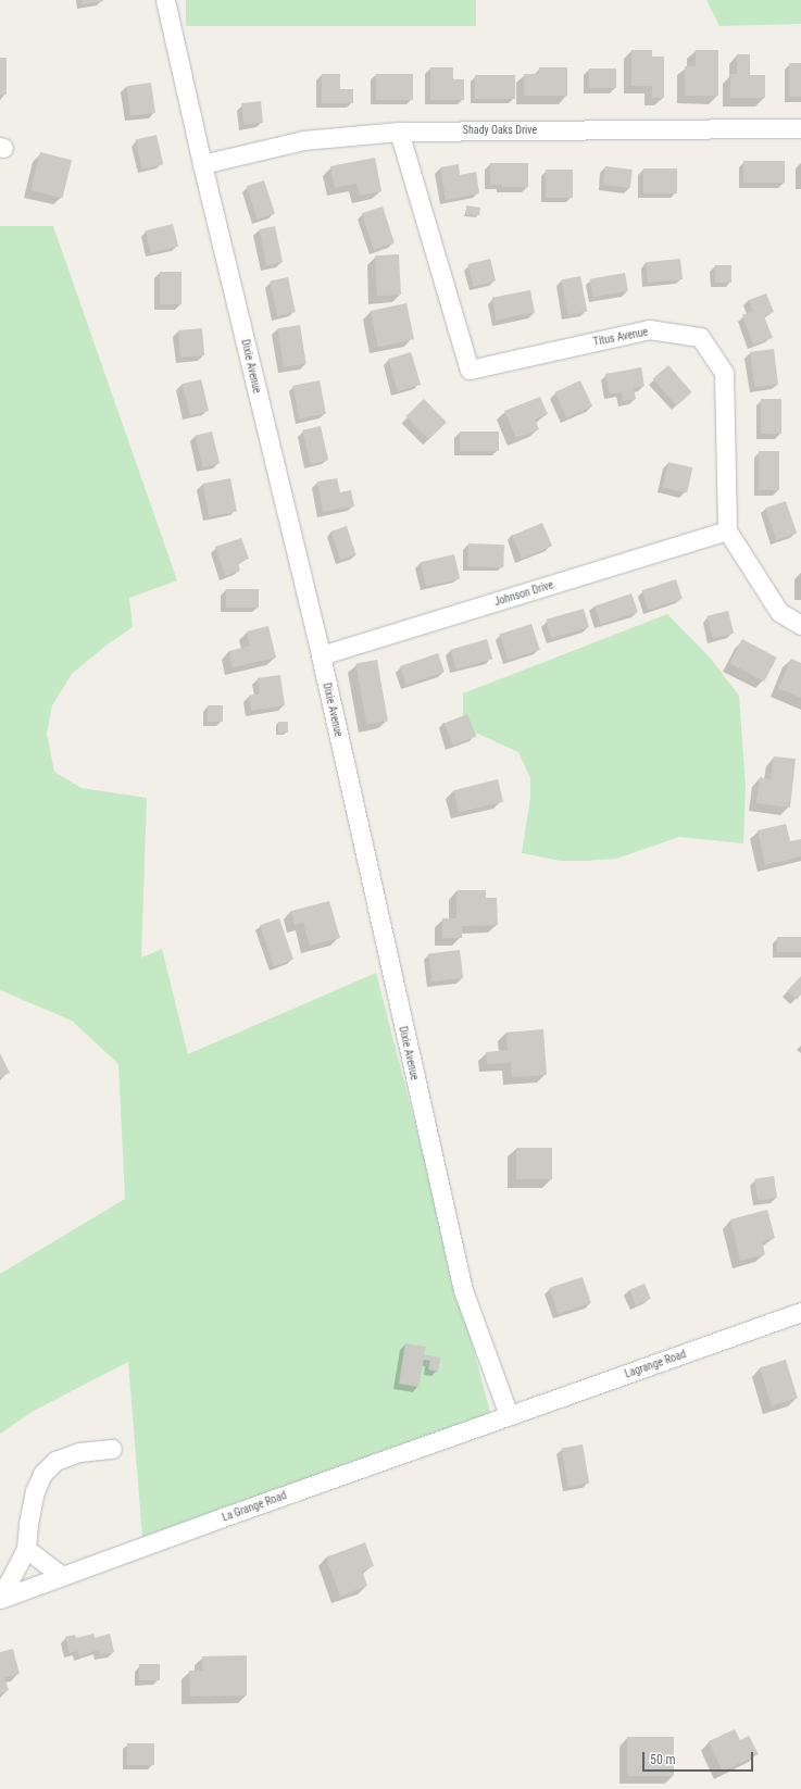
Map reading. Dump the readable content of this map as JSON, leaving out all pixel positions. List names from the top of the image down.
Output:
{
  "streets": {
    "street": [
      "Shady Oaks Drive",
      "Titus Avenue",
      "Dixie Avenue",
      "Johnson Drive",
      "Lagrange Road",
      "La Grange Road"
    ]
  },
  "crossings": [
    ["Shady Oaks Drive", "Titus Avenue"],
    ["Shady Oaks Drive", "Dixie Avenue"],
    ["Titus Avenue", "Johnson Drive"],
    ["Dixie Avenue", "Johnson Drive"],
    ["Dixie Avenue", "Lagrange Road"],
    ["Dixie Avenue", "La Grange Road"],
    ["Lagrange Road", "La Grange Road"]
  ],
  "scale_bar": "50 m"
}
